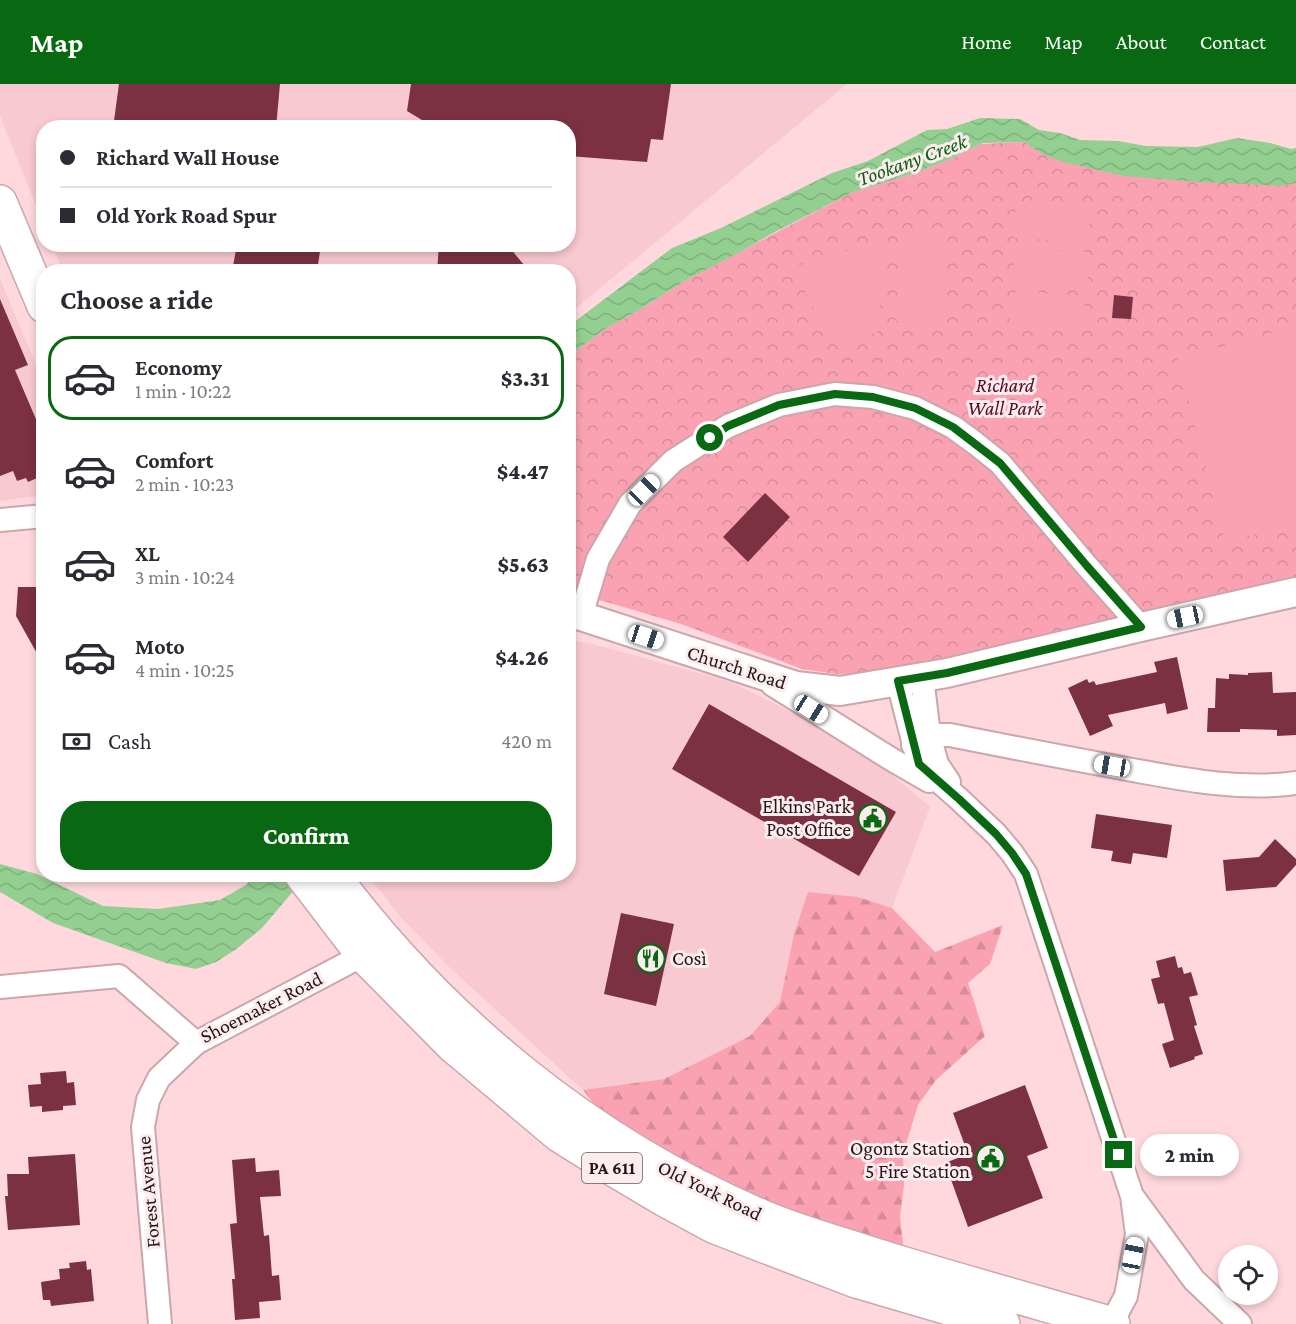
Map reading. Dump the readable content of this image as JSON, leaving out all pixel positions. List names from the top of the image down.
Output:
{
  "streets": {
    "highway": ["PA 611", "Old York Road"],
    "main road": ["Church Road"],
    "street": ["Shoemaker Road", "Forest Avenue"]
  },
  "crossings": [
    ["Shoemaker Road", "Old York Road"],
    ["Shoemaker Road", "Forest Avenue"]
  ],
  "water": ["Tookany Creek"],
  "parks": ["Richard Wall Park"],
  "places": {
    "public building": ["Elkins Park Post Office", "Ogontz Station 5 Fire Station"],
    "restaurant": ["Così"]
  },
  "page": {
    "header": "Map",
    "nav": [
      "Home",
      "Map",
      "About",
      "Contact"
    ],
    "banner": ["Richard Wall House", "Old York Road Spur"],
    "heading": "Choose a ride",
    "list": [
      {
        "name": "Economy",
        "note": "1 min · 10:22",
        "value": "$3.31"
      },
      {
        "name": "Comfort",
        "note": "2 min · 10:23",
        "value": "$4.47"
      },
      {
        "name": "XL",
        "note": "3 min · 10:24",
        "value": "$5.63"
      },
      {
        "name": "Moto",
        "note": "4 min · 10:25",
        "value": "$4.26"
      }
    ],
    "pay": ["Cash", "420 m"],
    "buttons": "Confirm",
    "bubble": "2 min"
  }
}
